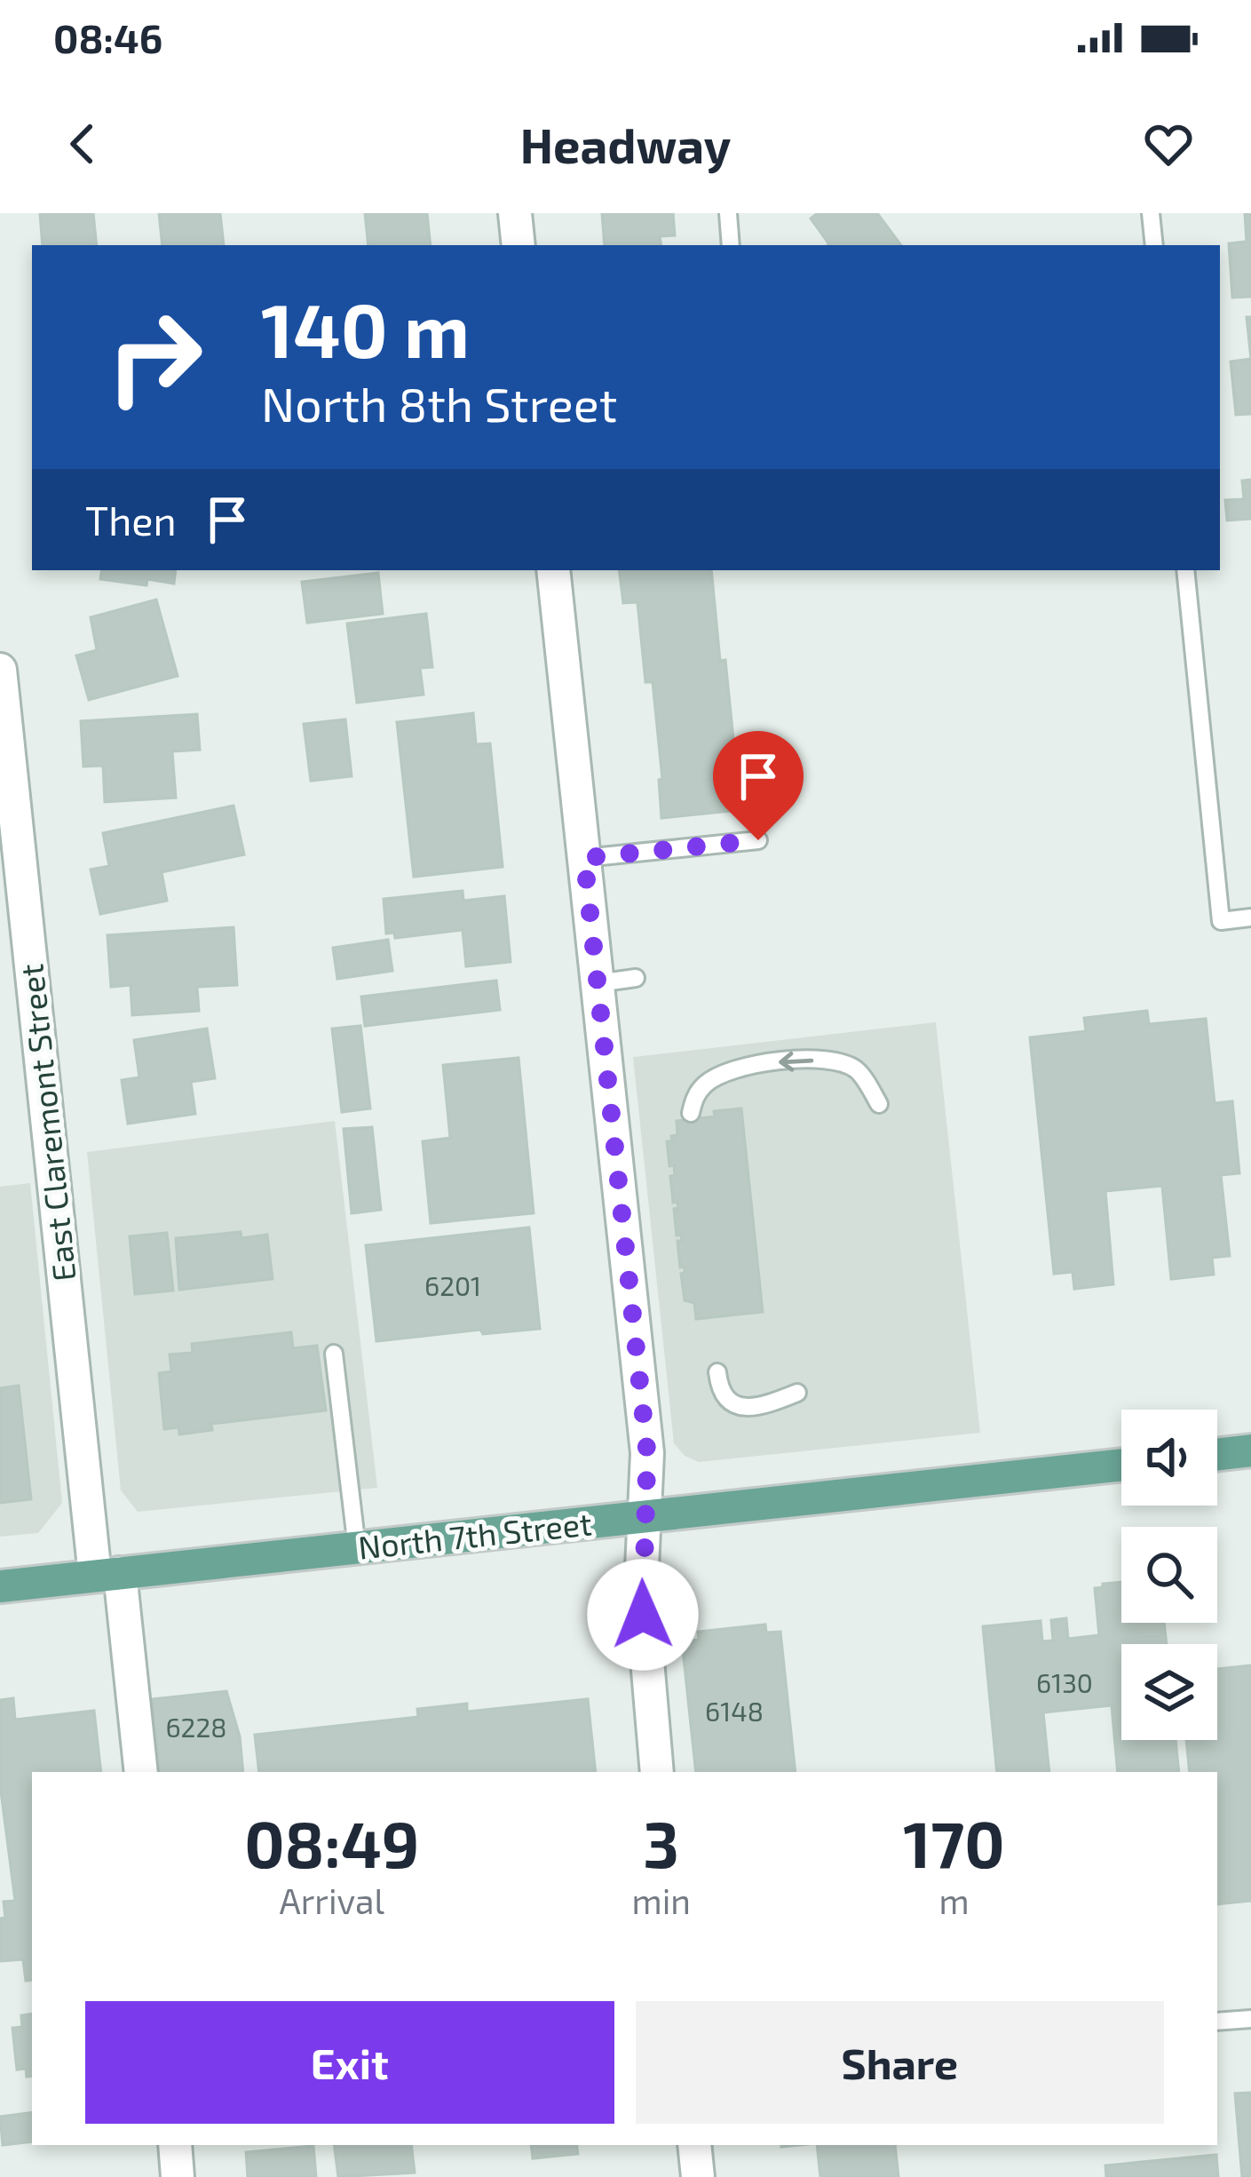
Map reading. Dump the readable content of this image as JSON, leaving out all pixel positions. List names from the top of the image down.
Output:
{
  "streets": {
    "main road": ["North 7th Street"],
    "street": ["East Claremont Street"]
  },
  "crossings": [
    ["East Claremont Street", "North 7th Street"]
  ],
  "house_numbers": [
    "6201",
    "6130",
    "6148",
    "6228"
  ],
  "page": {
    "status": "08:46",
    "header": "Headway",
    "turn": ["140 m", "North 8th Street"],
    "then": "Then",
    "eta": [
      "08:49",
      "Arrival",
      "3",
      "min",
      "170",
      "m"
    ],
    "buttons": ["Exit", "Share"]
  }
}
